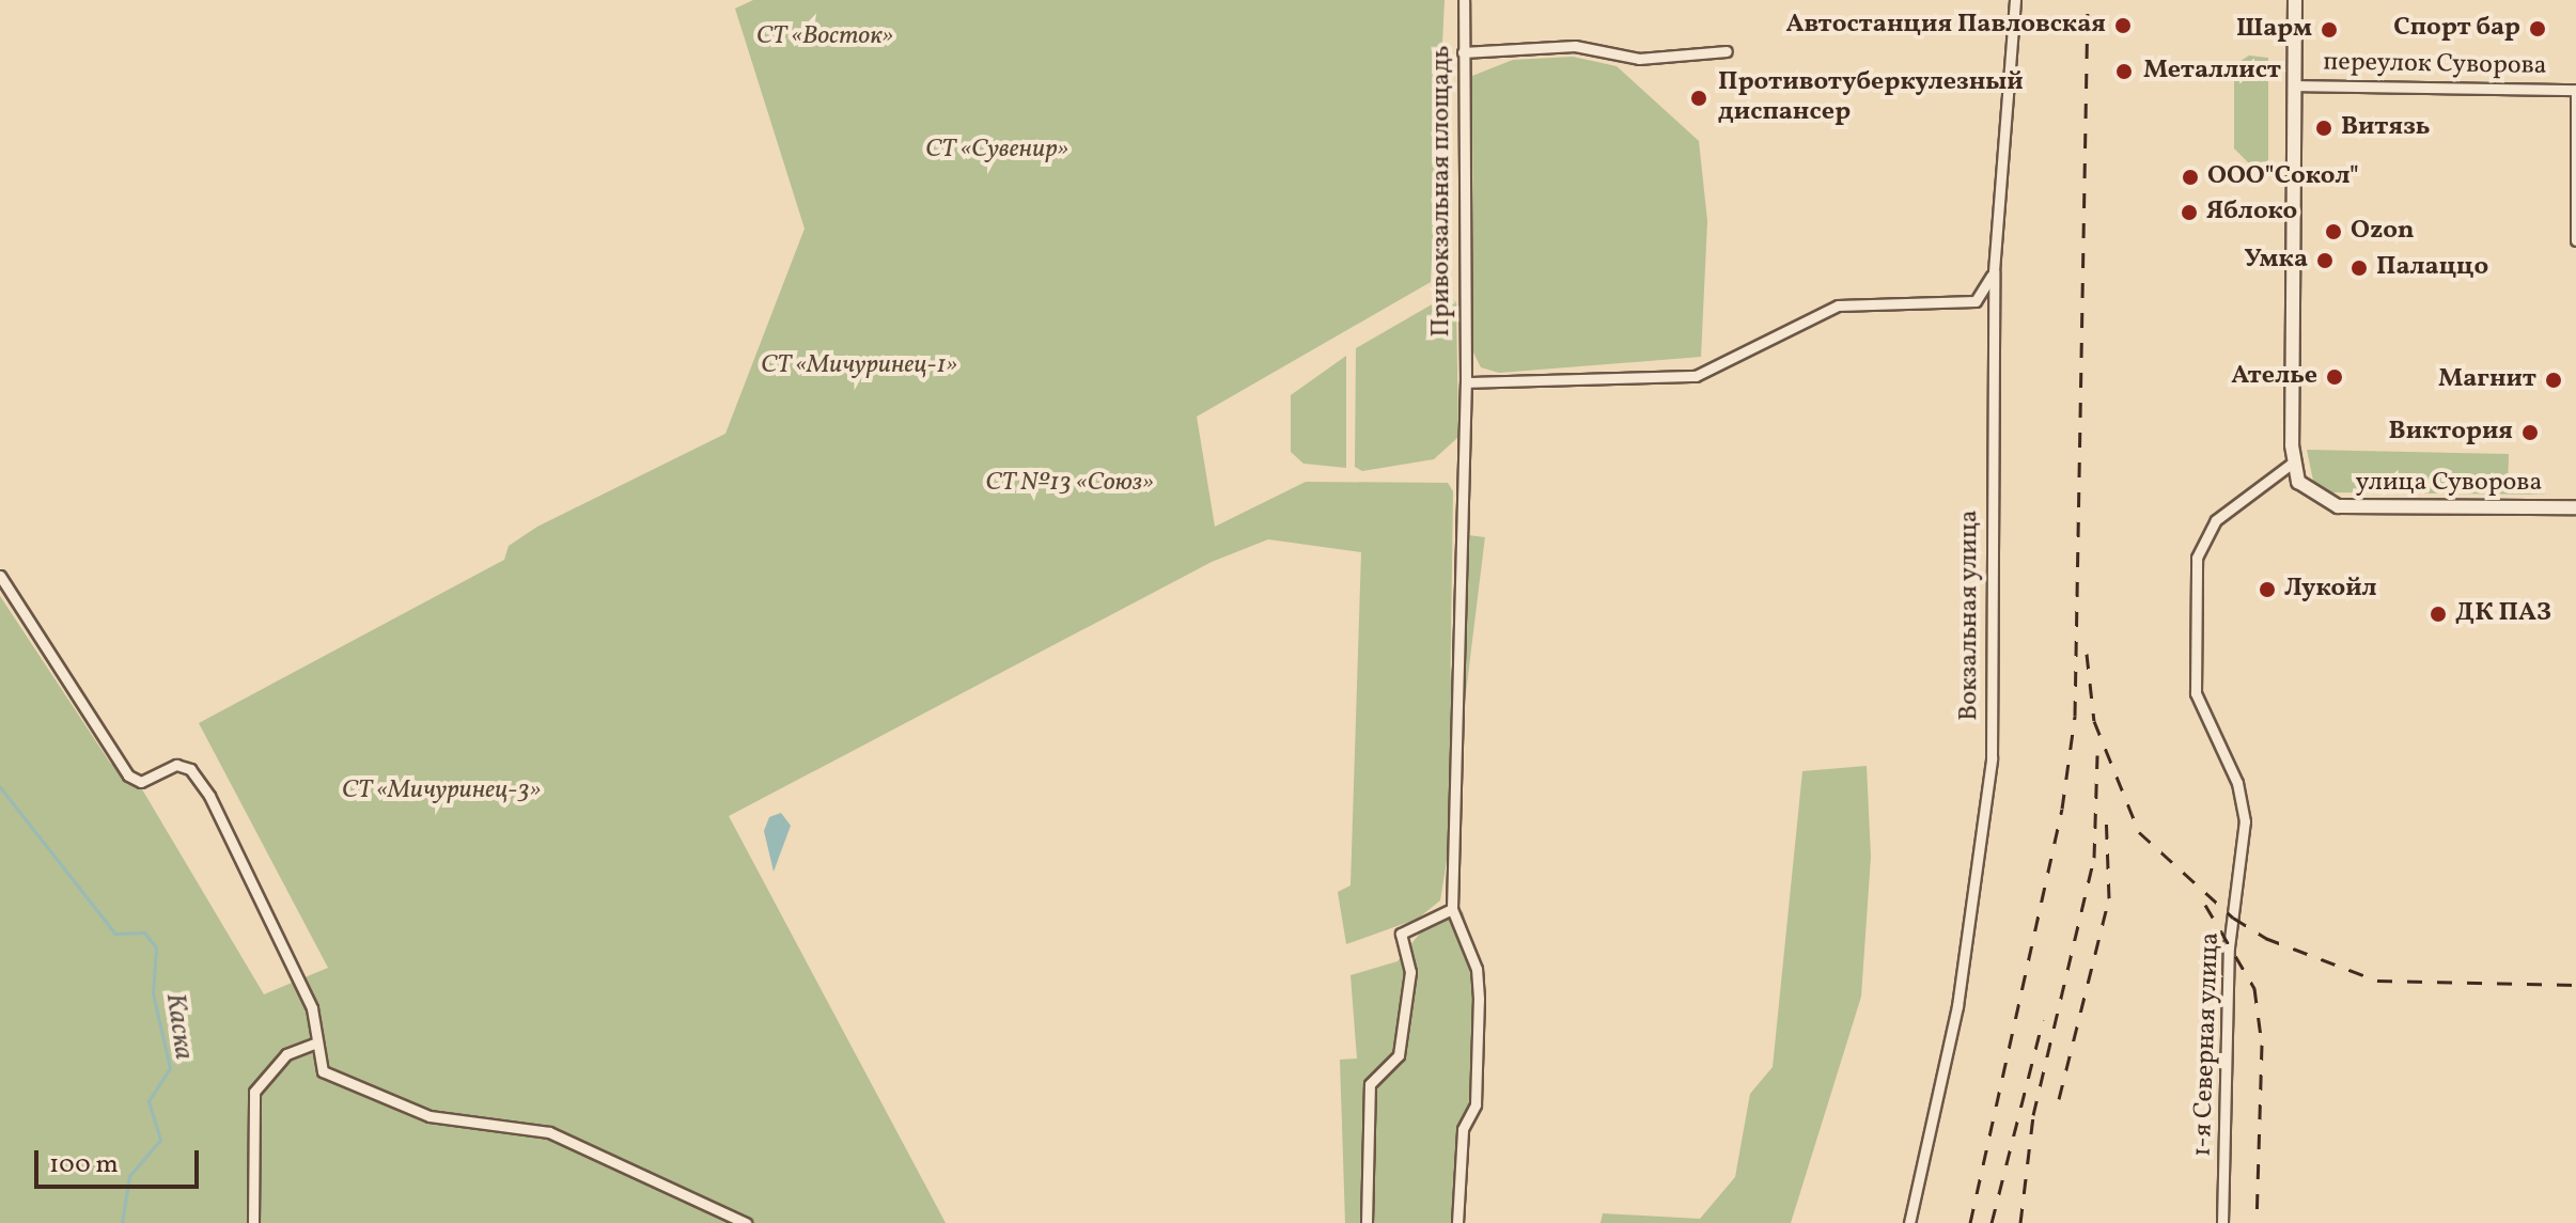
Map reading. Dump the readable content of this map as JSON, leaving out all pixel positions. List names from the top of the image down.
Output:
{
  "streets": {
    "street": [
      "переулок Суворова",
      "Привокзальная площадь",
      "улица Суворова",
      "Вокзальная улица",
      "1-я Северная улица"
    ]
  },
  "crossings": [
    ["улица Суворова", "1-я Северная улица"]
  ],
  "water": ["Каска"],
  "parks": [
    "СТ «Восток»",
    "СТ «Сувенир»",
    "СТ «Мичуринец-1»",
    "СТ №13 «Союз»",
    "СТ «Мичуринец-3»"
  ],
  "places": [
    "Автостанция Павловская",
    "Спорт бар",
    "Шарм",
    "Металлист",
    "Противотуберкулезный диспансер",
    "Витязь",
    "ООО\"Сокол\"",
    "Яблоко",
    "Ozon",
    "Умка",
    "Палаццо",
    "Ателье",
    "Магнит",
    "Виктория",
    "Лукойл",
    "ДК ПАЗ"
  ],
  "scale_bar": "100 m"
}
